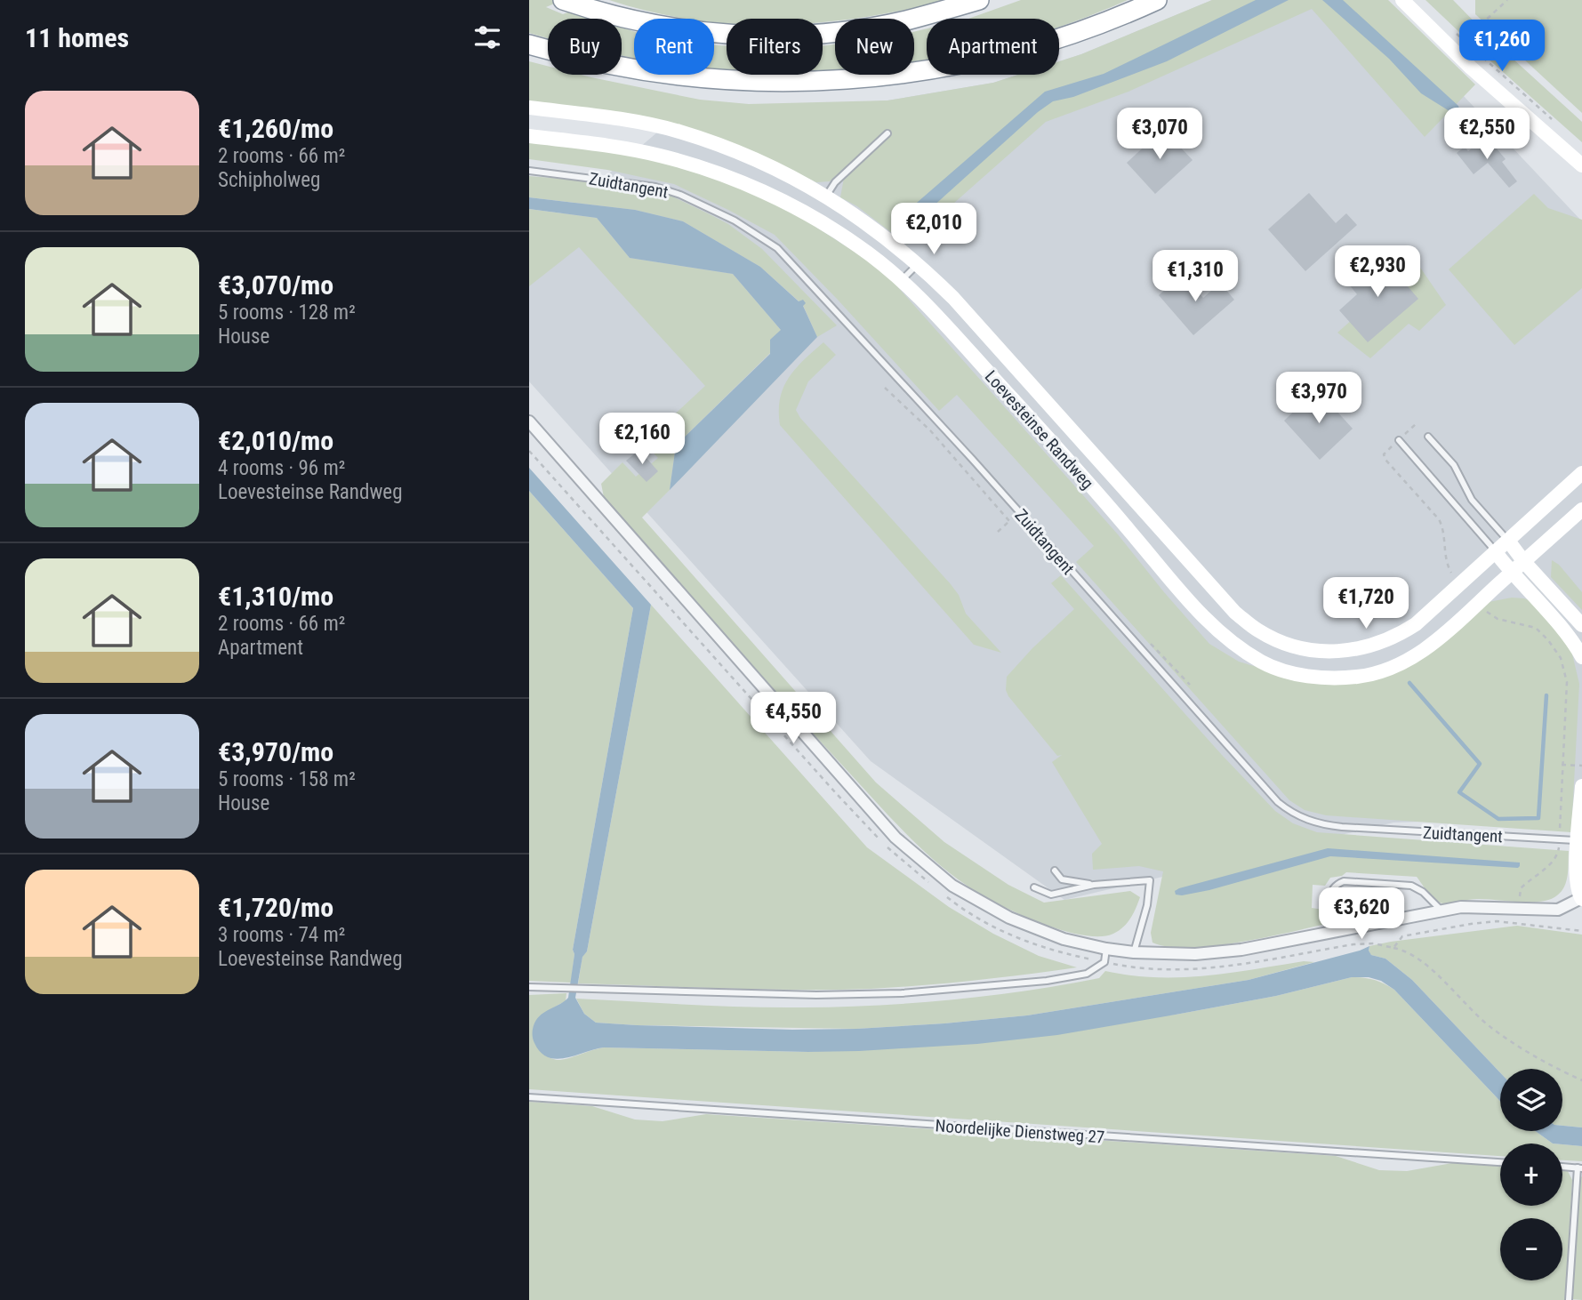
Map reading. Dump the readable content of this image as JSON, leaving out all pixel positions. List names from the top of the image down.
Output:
{
  "streets": {
    "street": ["Loevesteinse Randweg"],
    "lane": ["Zuidtangent", "Noordelijke Dienstweg 27"]
  },
  "page": {
    "heading": "11 homes",
    "chip": [
      "Buy",
      "Rent",
      "Filters",
      "New",
      "Apartment"
    ],
    "price": [
      "€1,260",
      "€3,070",
      "€2,550",
      "€2,010",
      "€2,930",
      "€1,310",
      "€3,970",
      "€2,160",
      "€1,720",
      "€4,550",
      "€3,620"
    ],
    "list": [
      {
        "name": "€1,260/mo",
        "note": "2 rooms · 66 m² · Schipholweg"
      },
      {
        "name": "€3,070/mo",
        "note": "5 rooms · 128 m² · House"
      },
      {
        "name": "€2,010/mo",
        "note": "4 rooms · 96 m² · Loevesteinse Randweg"
      },
      {
        "name": "€1,310/mo",
        "note": "2 rooms · 66 m² · Apartment"
      },
      {
        "name": "€3,970/mo",
        "note": "5 rooms · 158 m² · House"
      },
      {
        "name": "€1,720/mo",
        "note": "3 rooms · 74 m² · Loevesteinse Randweg"
      }
    ],
    "map_buttons": ["+", "−"]
  }
}
